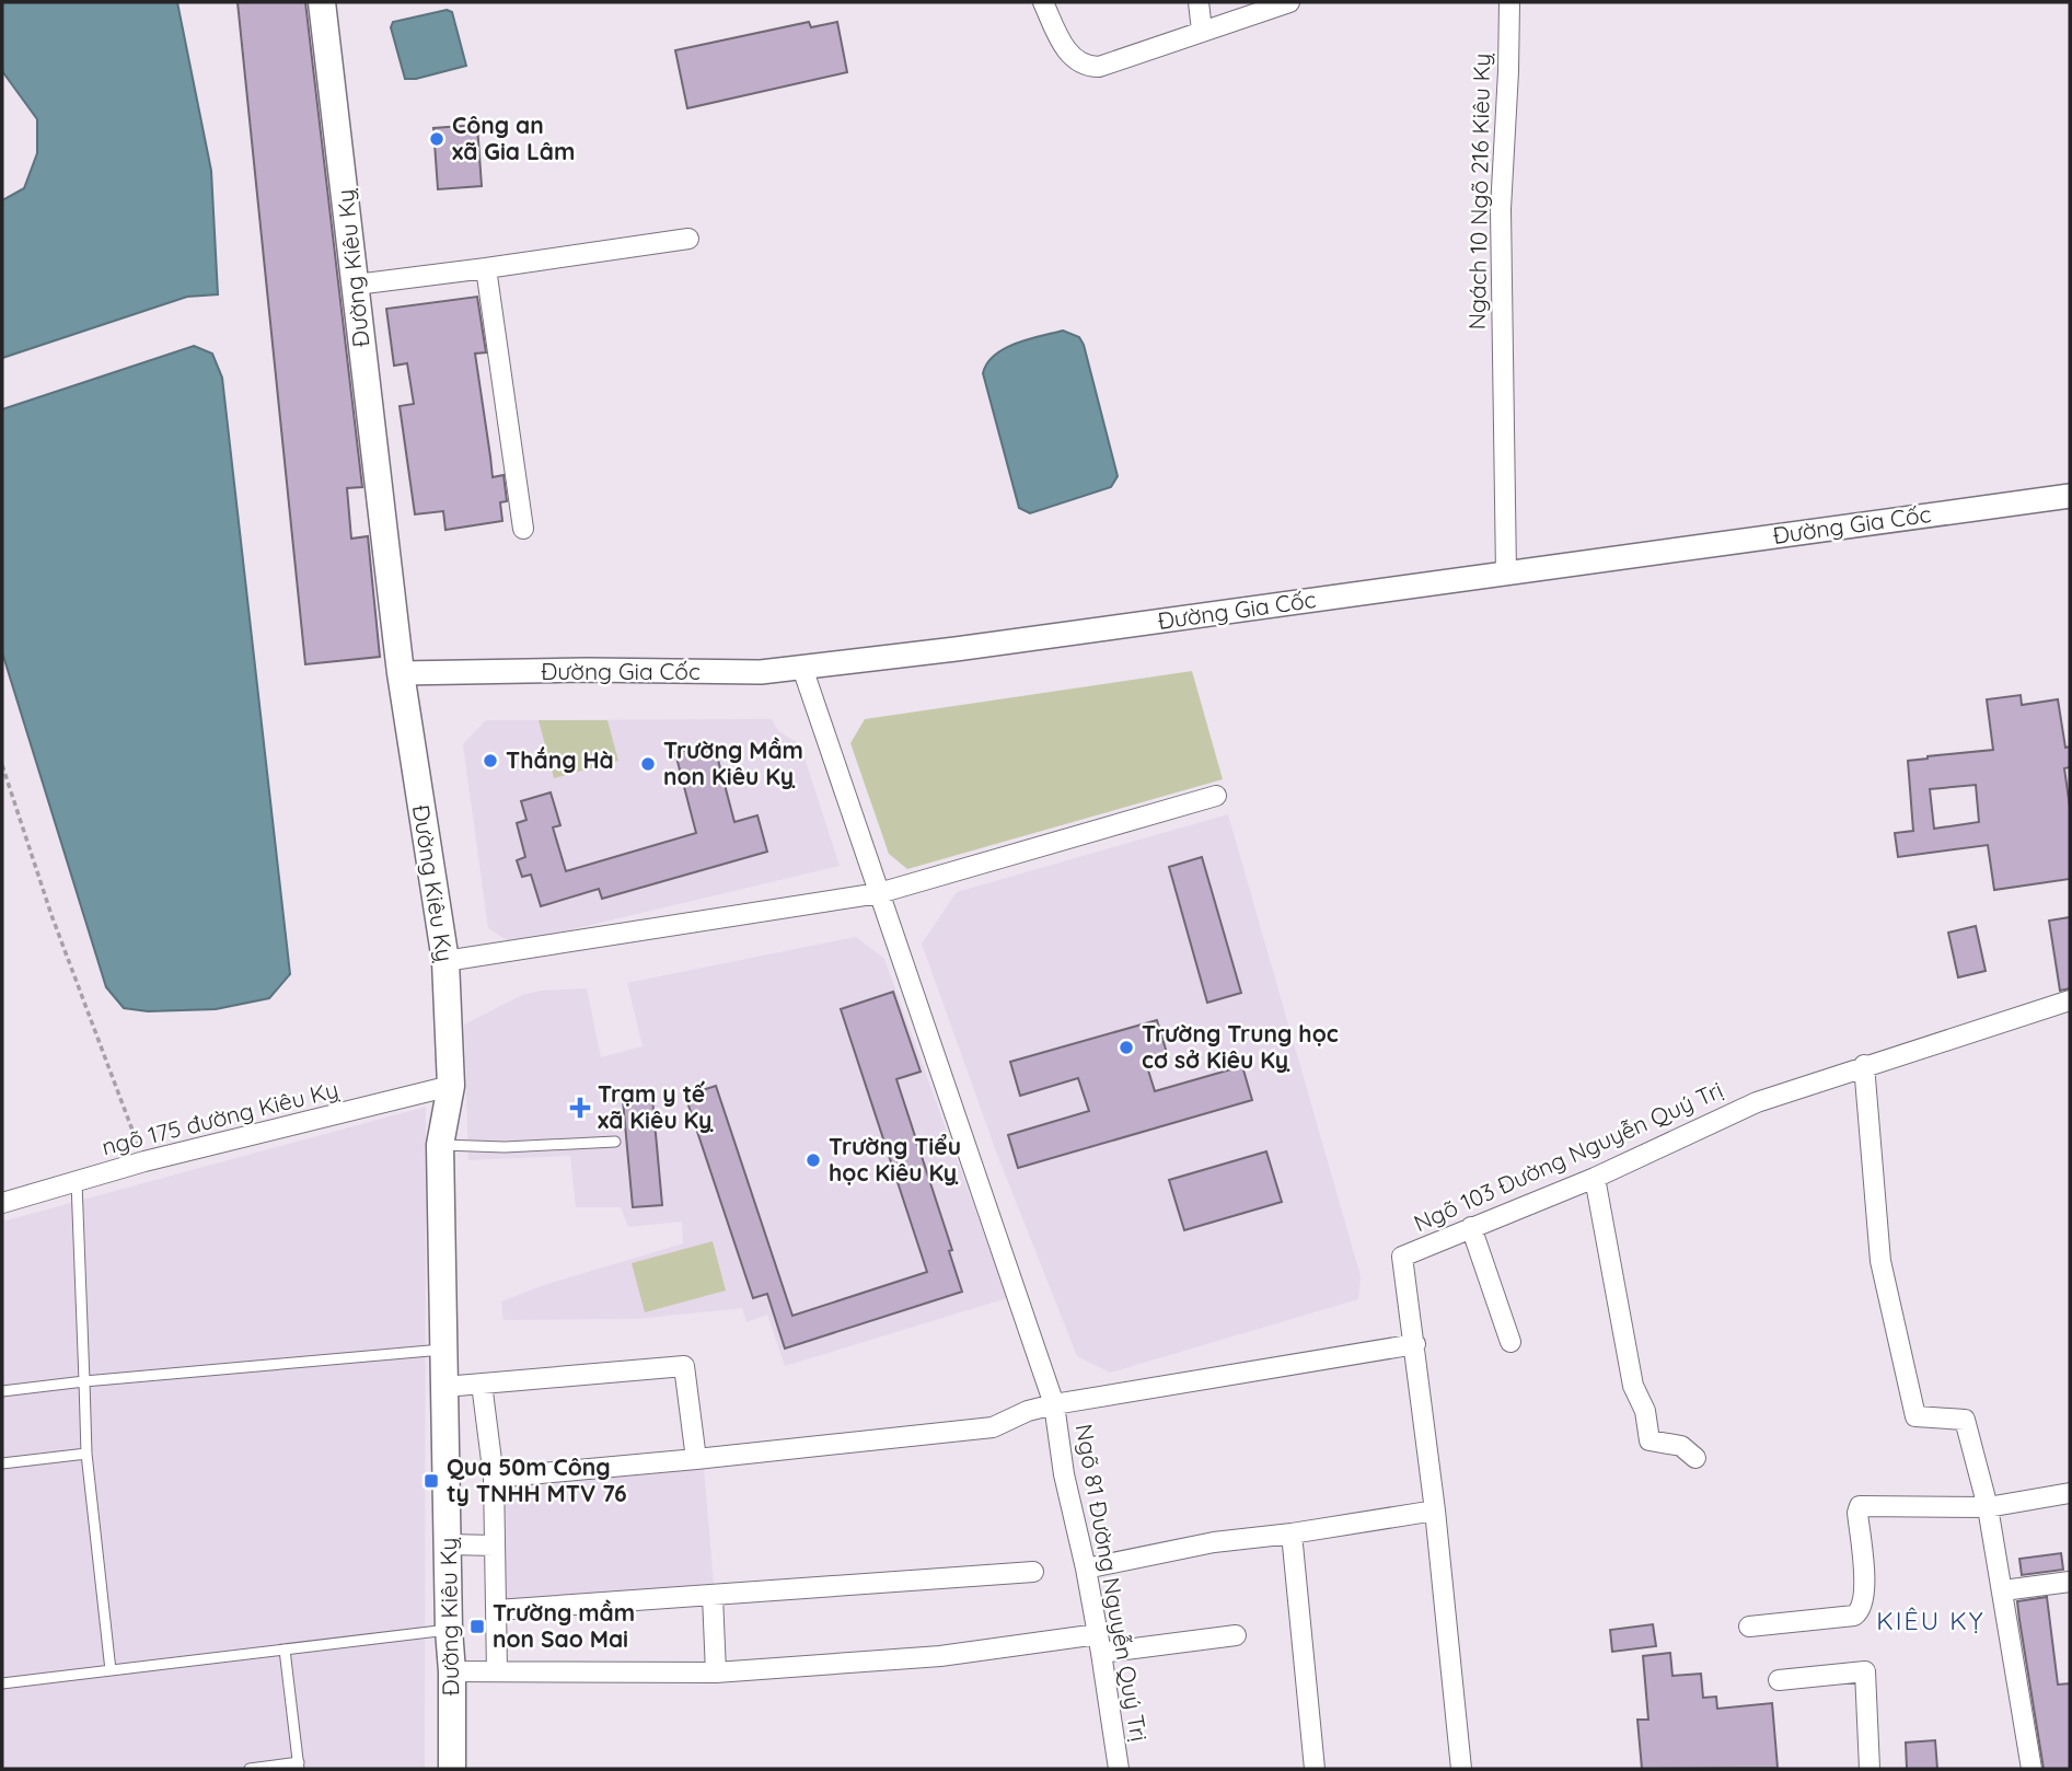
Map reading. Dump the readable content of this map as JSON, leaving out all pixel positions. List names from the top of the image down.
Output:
{
  "streets": {
    "main road": ["Đường Kiêu Kỵ"],
    "street": [
      "Ngách 10 Ngõ 216 Kiêu Kỵ",
      "Đường Gia Cốc",
      "ngõ 175 đường Kiêu Kỵ",
      "Ngõ 103 Đường Nguyễn Quý Trị",
      "Ngõ 81 Đường Nguyễn Quý Trị"
    ]
  },
  "crossings": [
    ["Ngách 10 Ngõ 216 Kiêu Kỵ", "Đường Gia Cốc"],
    ["Đường Kiêu Kỵ", "Đường Gia Cốc"],
    ["Đường Kiêu Kỵ", "ngõ 175 đường Kiêu Kỵ"],
    ["Ngõ 103 Đường Nguyễn Quý Trị", "Ngõ 81 Đường Nguyễn Quý Trị"]
  ],
  "districts": ["KIÊU KỴ"],
  "places": {
    "other": [
      "Công an xã Gia Lâm",
      "Thắng Hà",
      "Trường Mầm non Kiêu Kỵ",
      "Trường Trung học cơ sở Kiêu Kỵ",
      "Trường Tiểu học Kiêu Kỵ"
    ],
    "health": ["Trạm y tế xã Kiêu Kỵ"],
    "transit": ["Qua 50m Công ty TNHH MTV 76", "Trường mầm non Sao Mai"]
  }
}
